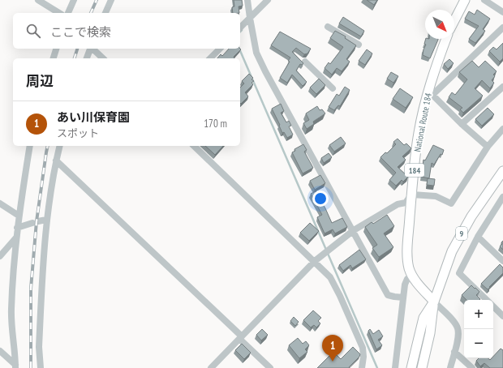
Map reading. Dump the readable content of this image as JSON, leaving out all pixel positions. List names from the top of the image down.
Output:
{
  "streets": {
    "highway": ["National Route 184", "184", "9"]
  },
  "crossings": [
    ["National Route 184", "9"]
  ],
  "north": "bottom right",
  "page": {
    "search": "ここで検索",
    "heading": "周辺",
    "list": [
      {
        "mark": "1",
        "name": "あい川保育園",
        "note": "スポット",
        "value": "170 m"
      }
    ],
    "map_buttons": ["+", "−"],
    "pins": "1"
  }
}
